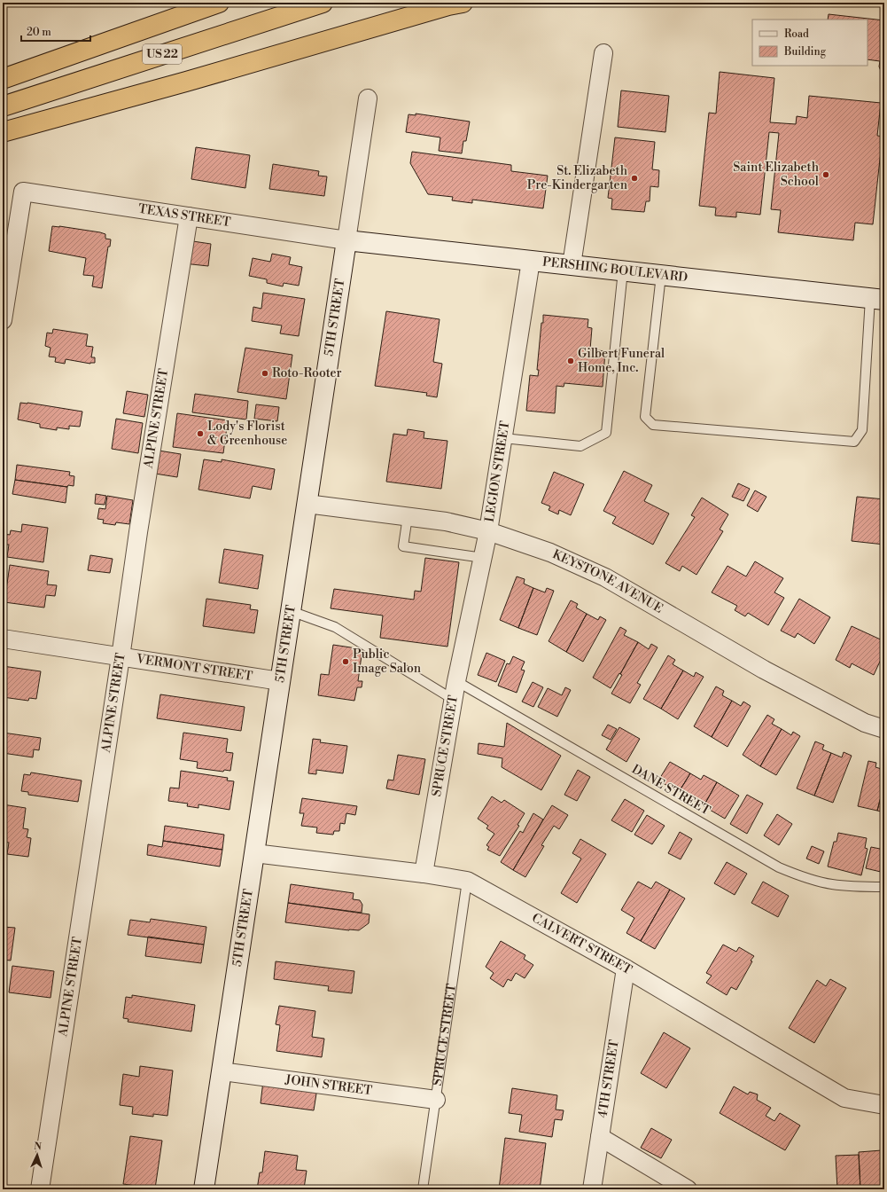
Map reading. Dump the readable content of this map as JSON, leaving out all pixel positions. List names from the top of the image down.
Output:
{
  "streets": {
    "highway": ["US 22"],
    "street": [
      "TEXAS STREET",
      "PERSHING BOULEVARD",
      "5TH STREET",
      "ALPINE STREET",
      "LEGION STREET",
      "KEYSTONE AVENUE",
      "VERMONT STREET",
      "SPRUCE STREET",
      "CALVERT STREET",
      "4TH STREET",
      "JOHN STREET"
    ],
    "lane": ["DANE STREET"]
  },
  "crossings": [
    ["TEXAS STREET", "PERSHING BOULEVARD"],
    ["TEXAS STREET", "5TH STREET"],
    ["TEXAS STREET", "ALPINE STREET"],
    ["PERSHING BOULEVARD", "5TH STREET"],
    ["PERSHING BOULEVARD", "LEGION STREET"],
    ["5TH STREET", "KEYSTONE AVENUE"],
    ["5TH STREET", "VERMONT STREET"],
    ["5TH STREET", "CALVERT STREET"],
    ["5TH STREET", "JOHN STREET"],
    ["ALPINE STREET", "VERMONT STREET"],
    ["LEGION STREET", "KEYSTONE AVENUE"],
    ["LEGION STREET", "SPRUCE STREET"],
    ["LEGION STREET", "DANE STREET"],
    ["SPRUCE STREET", "DANE STREET"],
    ["SPRUCE STREET", "CALVERT STREET"],
    ["SPRUCE STREET", "JOHN STREET"],
    ["CALVERT STREET", "4TH STREET"]
  ],
  "places": [
    "Saint Elizabeth School",
    "St. Elizabeth Pre-Kindergarten",
    "Gilbert Funeral Home, Inc.",
    "Roto-Rooter",
    "Lody's Florist & Greenhouse",
    "Public Image Salon"
  ],
  "legend": ["Road", "Building"],
  "scale_bar": "20 m",
  "north": "top"
}
